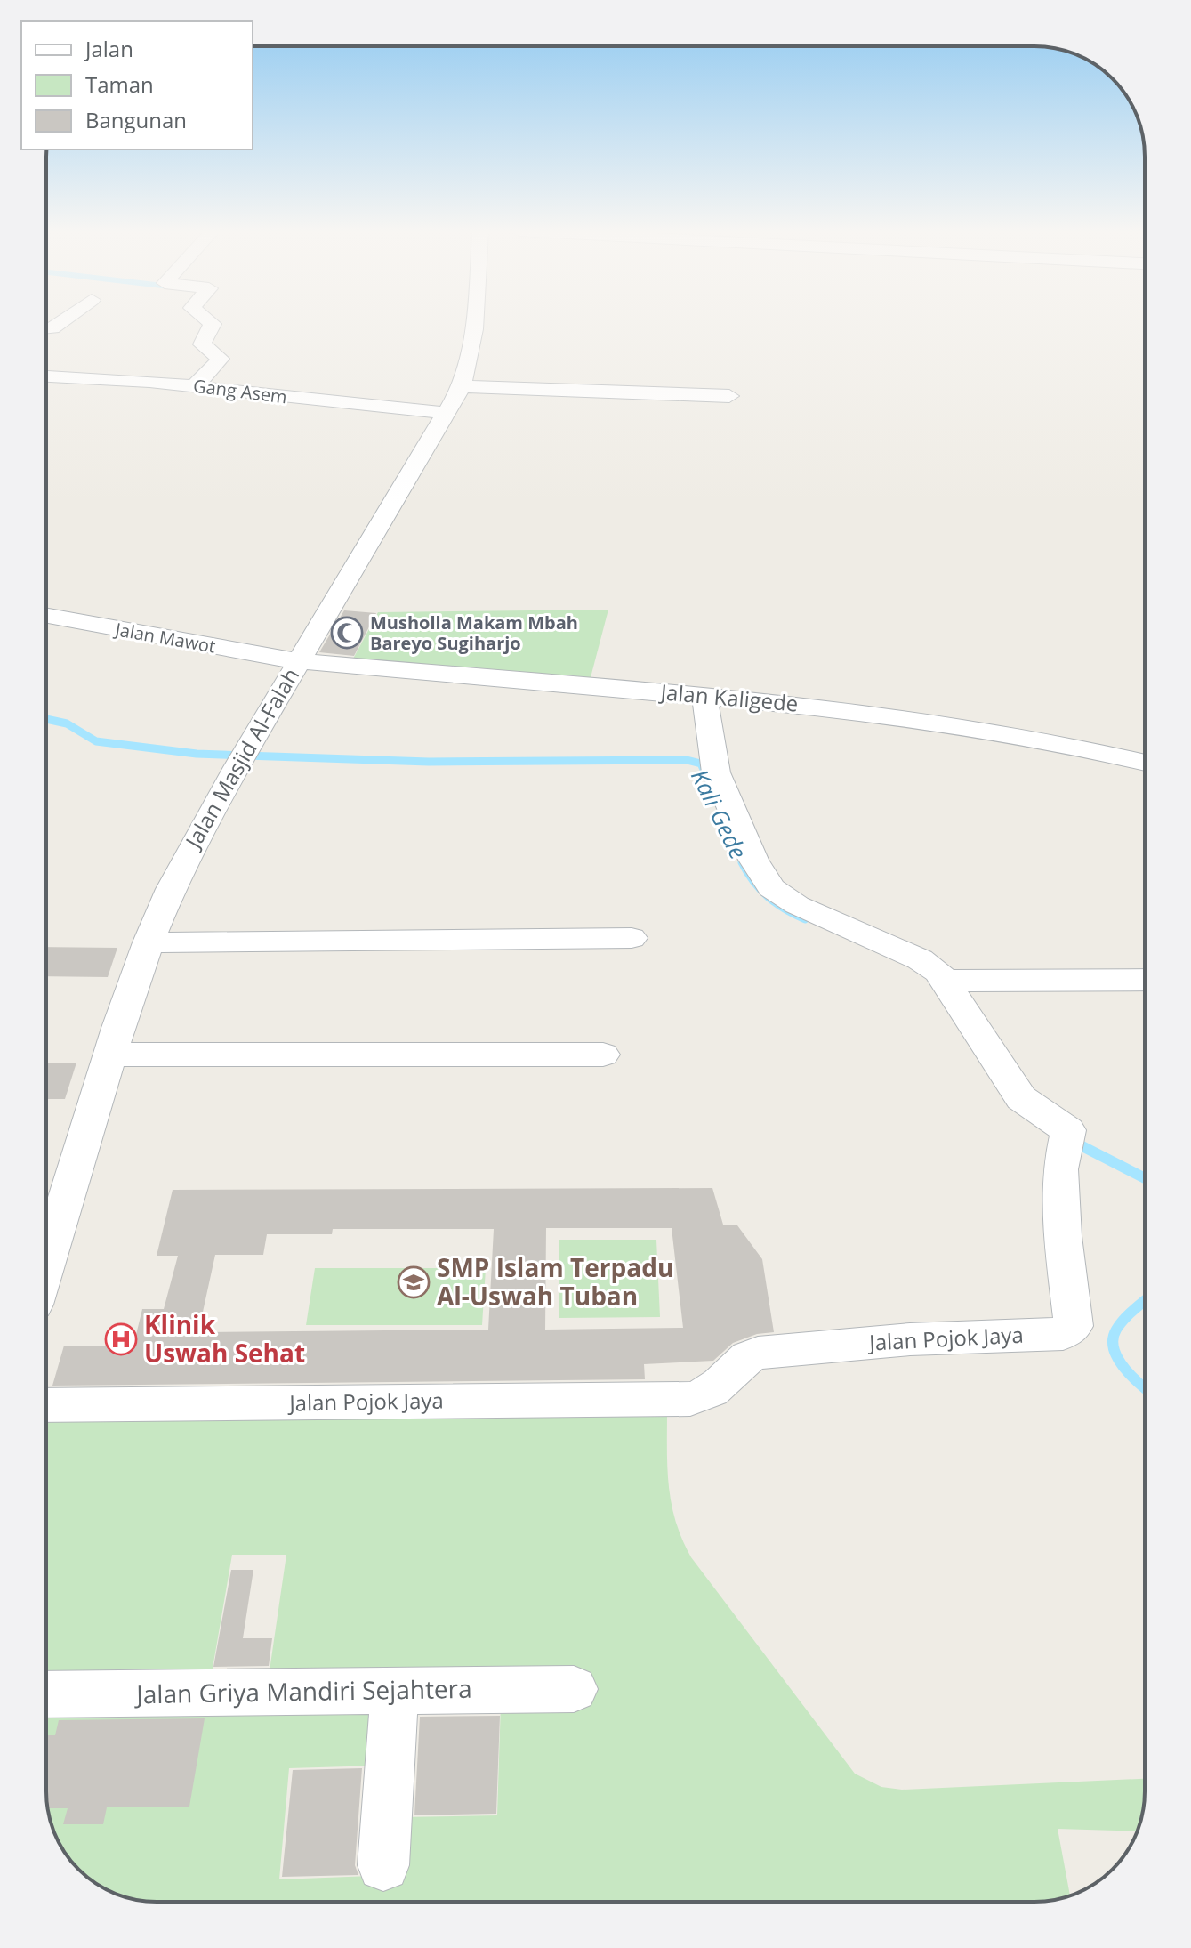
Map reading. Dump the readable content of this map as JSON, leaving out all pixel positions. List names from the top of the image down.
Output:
{
  "streets": {
    "street": [
      "Gang Asem",
      "Jalan Mawot",
      "Jalan Kaligede",
      "Jalan Masjid Al-Falah",
      "Jalan Pojok Jaya",
      "Jalan Griya Mandiri Sejahtera"
    ]
  },
  "crossings": [
    ["Gang Asem", "Jalan Masjid Al-Falah"],
    ["Jalan Mawot", "Jalan Kaligede"],
    ["Jalan Mawot", "Jalan Masjid Al-Falah"],
    ["Jalan Kaligede", "Jalan Masjid Al-Falah"],
    ["Jalan Kaligede", "Jalan Pojok Jaya"]
  ],
  "water": ["Kali Gede"],
  "places": {
    "mosque": ["Musholla Makam Mbah Bareyo Sugiharjo"],
    "school or university": ["SMP Islam Terpadu Al-Uswah Tuban"],
    "hospital": ["Klinik Uswah Sehat"]
  },
  "legend": ["Jalan", "Taman", "Bangunan"]
}
